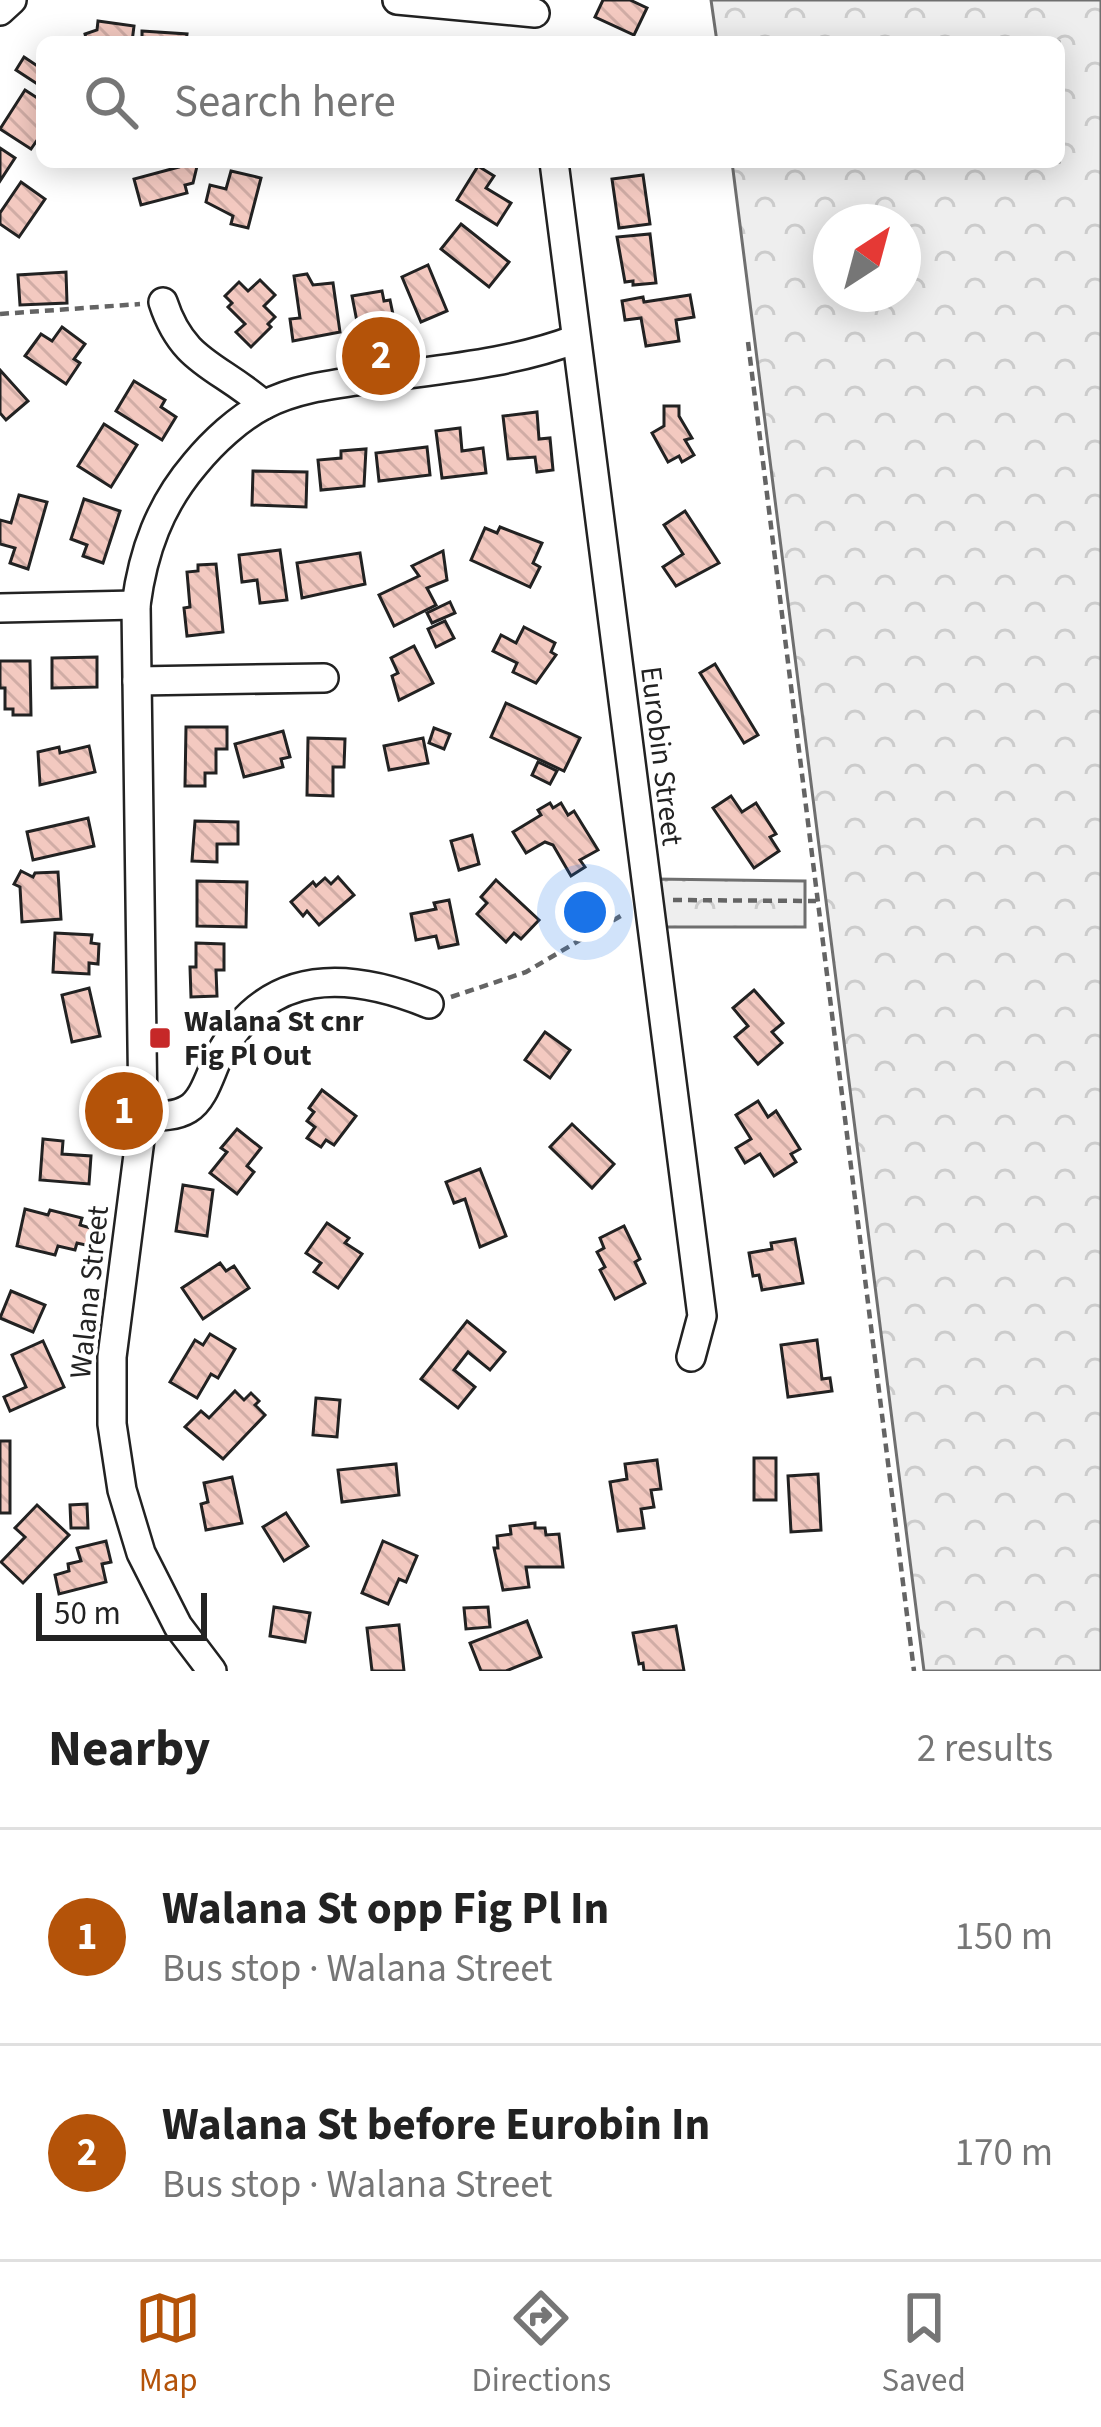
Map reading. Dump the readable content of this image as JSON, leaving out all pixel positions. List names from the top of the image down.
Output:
{
  "streets": {
    "street": ["Eurobin Street", "Walana Street"]
  },
  "crossings": [
    ["Eurobin Street", "Walana Street"]
  ],
  "places": {
    "transit": ["Walana St cnr Fig Pl Out"]
  },
  "scale_bar": "50 m",
  "north": "top right",
  "page": {
    "search": "Search here",
    "pins": ["2", "1"],
    "scale": "50 m",
    "heading": ["Nearby", "2 results"],
    "list": [
      {
        "mark": "1",
        "name": "Walana St opp Fig Pl In",
        "note": "Bus stop · Walana Street",
        "value": "150 m"
      },
      {
        "mark": "2",
        "name": "Walana St before Eurobin In",
        "note": "Bus stop · Walana Street",
        "value": "170 m"
      }
    ],
    "nav": ["Map", "Directions", "Saved"]
  }
}
